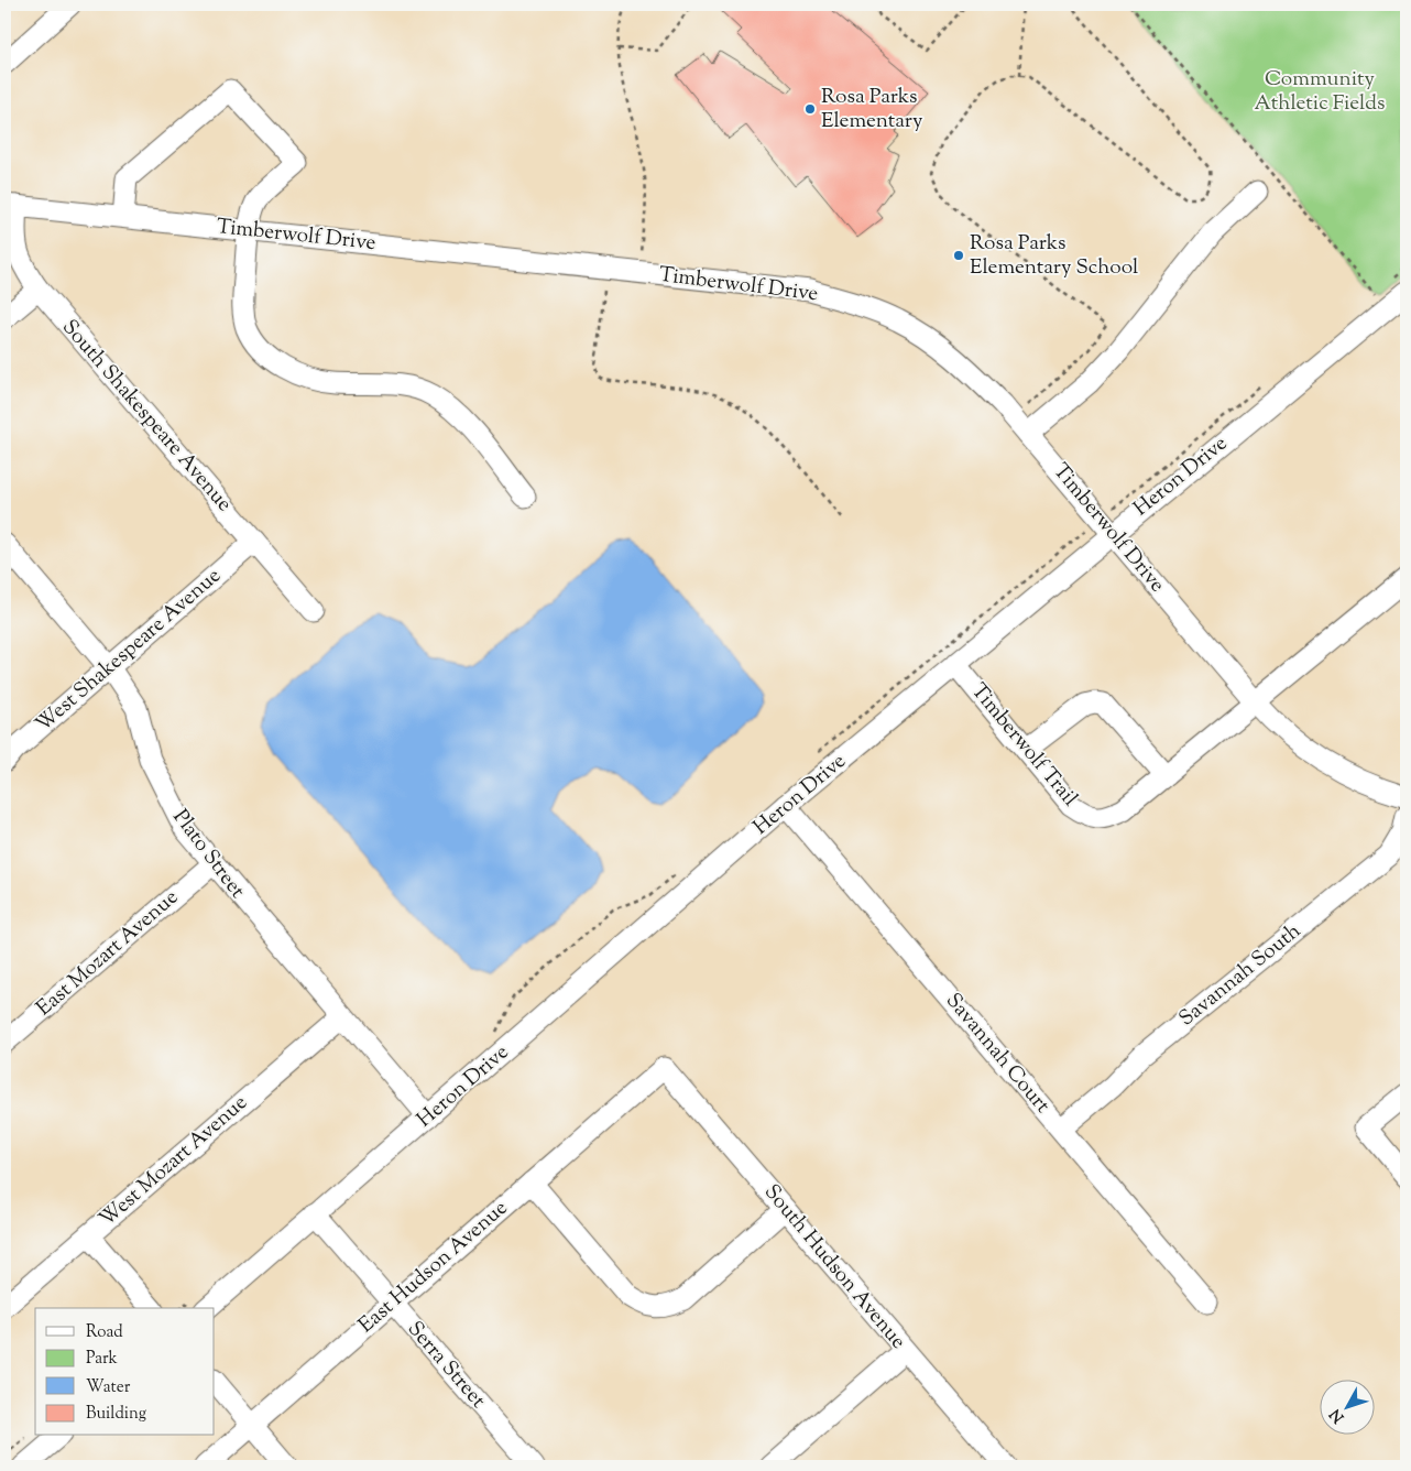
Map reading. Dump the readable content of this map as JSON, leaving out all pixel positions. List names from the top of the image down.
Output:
{
  "streets": {
    "street": [
      "Timberwolf Drive",
      "South Shakespeare Avenue",
      "Heron Drive",
      "West Shakespeare Avenue",
      "Timberwolf Trail",
      "Plato Street",
      "East Mozart Avenue",
      "Savannah South",
      "Savannah Court",
      "West Mozart Avenue",
      "East Hudson Avenue",
      "South Hudson Avenue",
      "Serra Street"
    ]
  },
  "crossings": [
    ["Timberwolf Drive", "South Shakespeare Avenue"],
    ["Timberwolf Drive", "Heron Drive"],
    ["Timberwolf Drive", "Timberwolf Trail"],
    ["South Shakespeare Avenue", "West Shakespeare Avenue"],
    ["Heron Drive", "Timberwolf Trail"],
    ["Heron Drive", "Plato Street"],
    ["Heron Drive", "Savannah Court"],
    ["Heron Drive", "Serra Street"],
    ["West Shakespeare Avenue", "Plato Street"],
    ["Plato Street", "East Mozart Avenue"],
    ["Plato Street", "West Mozart Avenue"],
    ["Savannah South", "Savannah Court"],
    ["East Hudson Avenue", "South Hudson Avenue"],
    ["East Hudson Avenue", "Serra Street"]
  ],
  "parks": ["Community Athletic Fields"],
  "places": ["Rosa Parks Elementary", "Rosa Parks Elementary School"],
  "legend": [
    "Road",
    "Park",
    "Water",
    "Building"
  ],
  "north": "bottom left"
}
